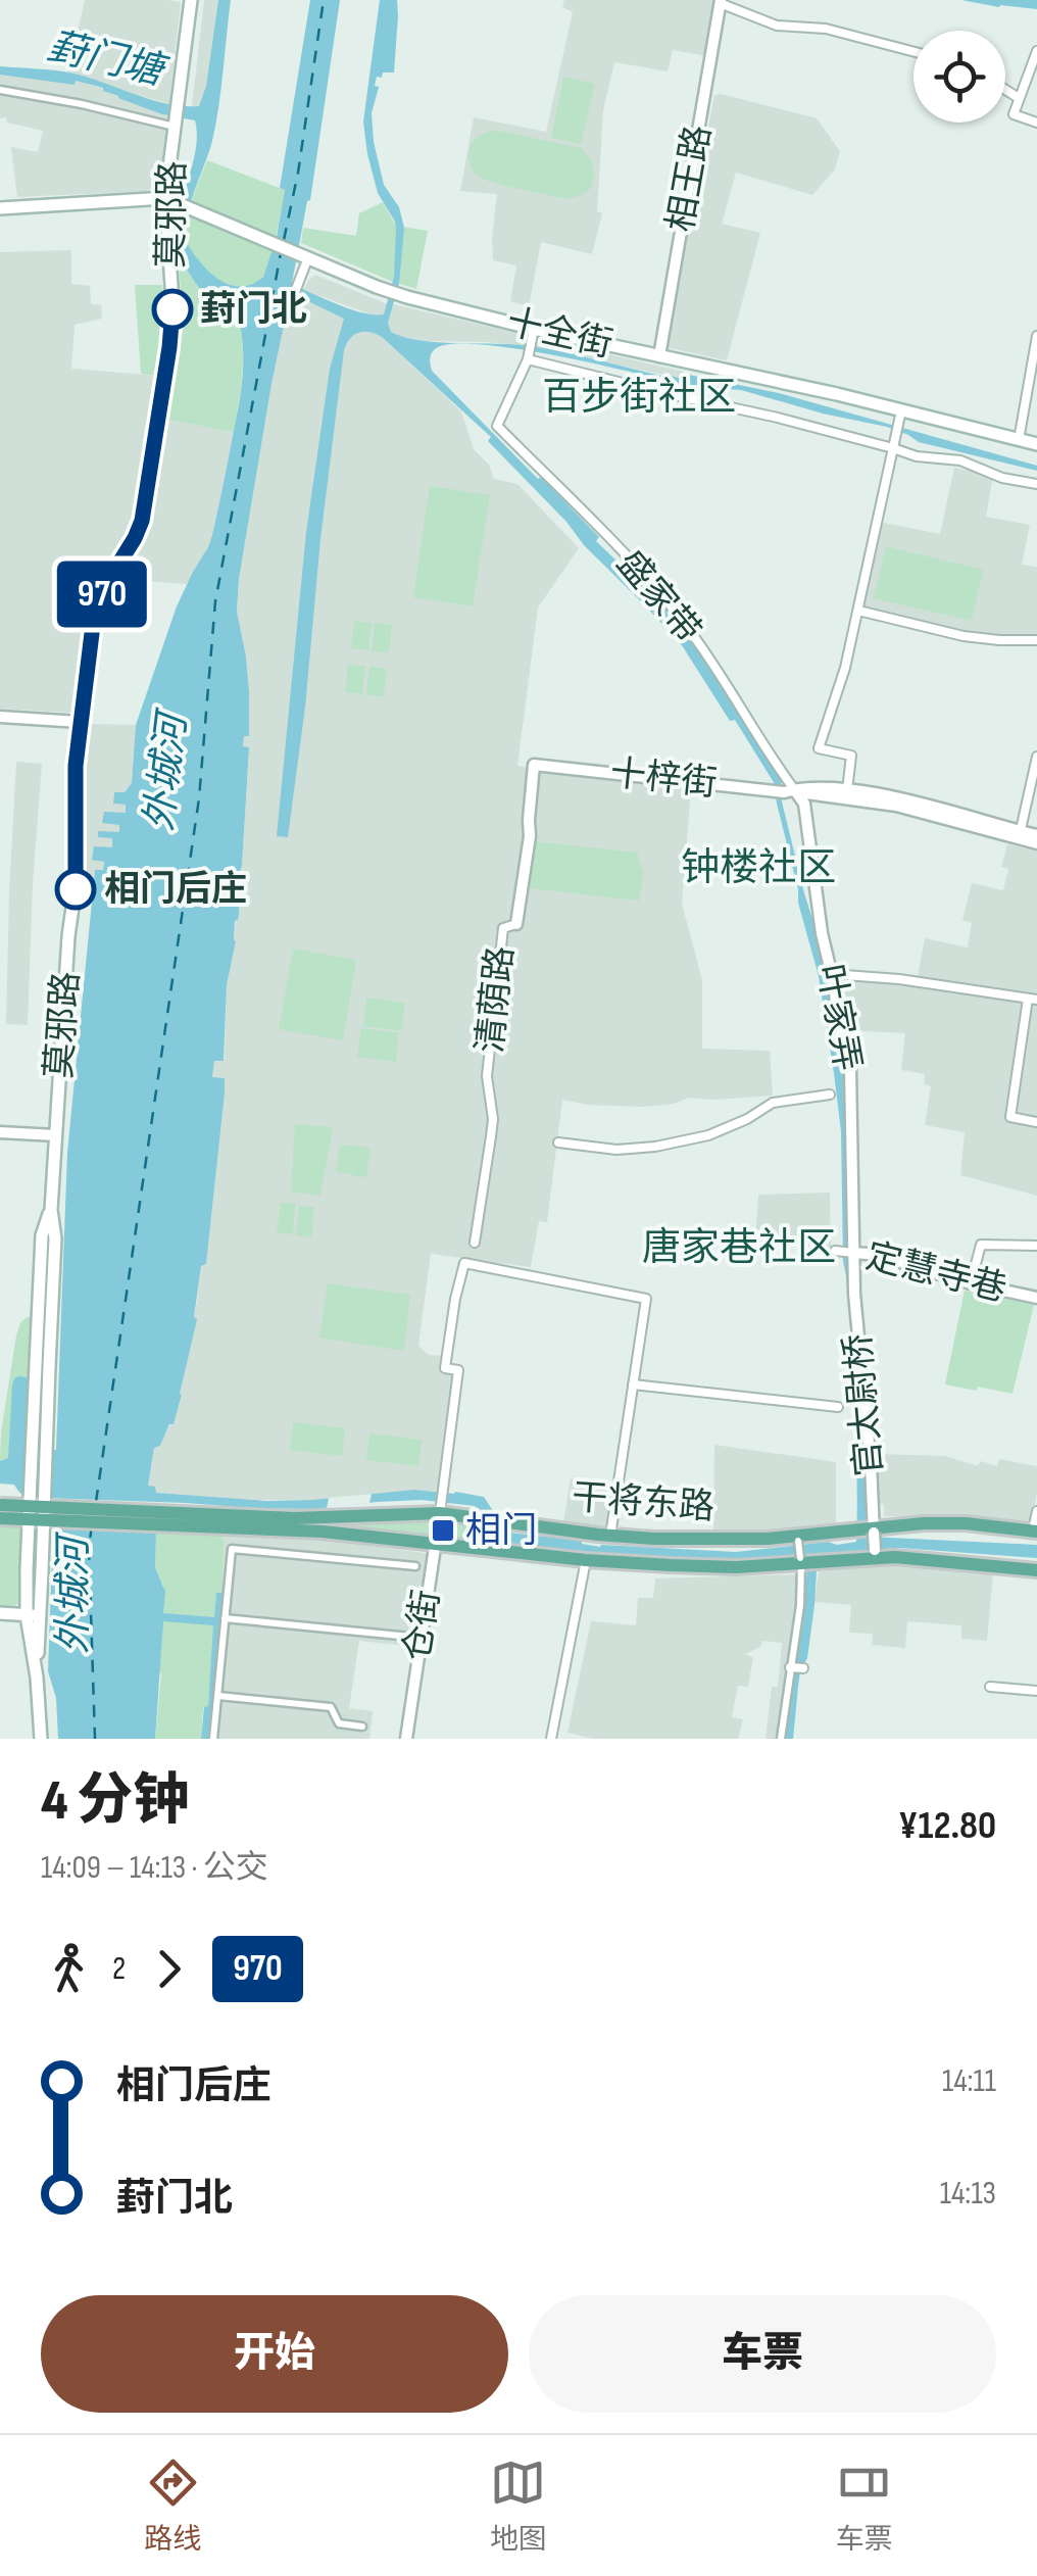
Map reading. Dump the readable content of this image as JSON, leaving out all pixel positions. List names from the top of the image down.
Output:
{
  "streets": {
    "main road": ["莫邪路", "十全街", "干将东路"],
    "street": [
      "相王路",
      "盛家带",
      "十梓街",
      "清荫路",
      "叶家弄",
      "定慧寺巷",
      "官太尉桥",
      "仓街"
    ]
  },
  "crossings": [
    ["相王路", "十全街"],
    ["莫邪路", "十全街"],
    ["盛家带", "十梓街"],
    ["盛家带", "叶家弄"],
    ["十梓街", "清荫路"],
    ["十梓街", "叶家弄"],
    ["叶家弄", "定慧寺巷"],
    ["叶家弄", "官太尉桥"],
    ["定慧寺巷", "官太尉桥"],
    ["官太尉桥", "干将东路"],
    ["干将东路", "仓街"]
  ],
  "districts": ["百步街社区", "钟楼社区", "唐家巷社区"],
  "water": ["葑门塘", "外城河"],
  "places": {
    "other": ["葑门北", "相门后庄"],
    "transit": ["相门"]
  },
  "lines": ["bus line 970"],
  "page": {
    "on_map": "970",
    "heading": ["4 分钟", "14:09 – 14:13 · 公交", "¥12.80"],
    "legs": ["2", "970"],
    "list": [
      {
        "name": "相门后庄",
        "value": "14:11"
      },
      {
        "name": "葑门北",
        "value": "14:13"
      }
    ],
    "buttons": ["开始", "车票"],
    "tabs": ["路线", "地图", "车票"]
  }
}
